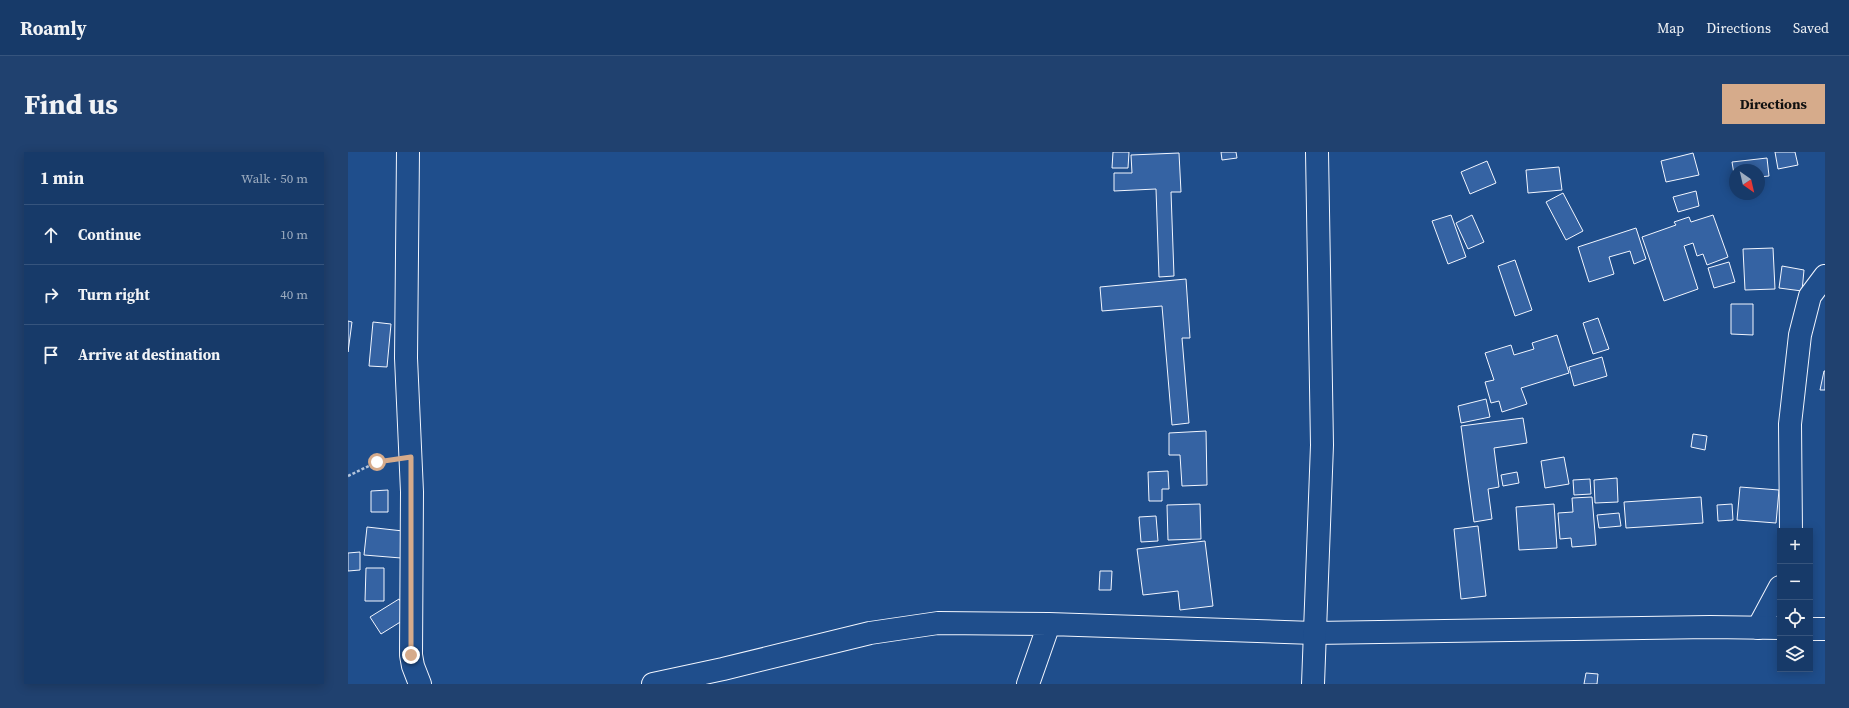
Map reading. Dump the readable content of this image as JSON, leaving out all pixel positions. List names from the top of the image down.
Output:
{
  "north": "bottom right",
  "page": {
    "header": "Roamly",
    "nav": ["Map", "Directions", "Saved"],
    "buttons": "Directions",
    "title": "Find us",
    "heading": ["1 min", "Walk · 50 m"],
    "list": [
      ["Continue", "10 m"],
      ["Turn right", "40 m"],
      "Arrive at destination"
    ],
    "map_buttons": ["+", "−"]
  }
}
